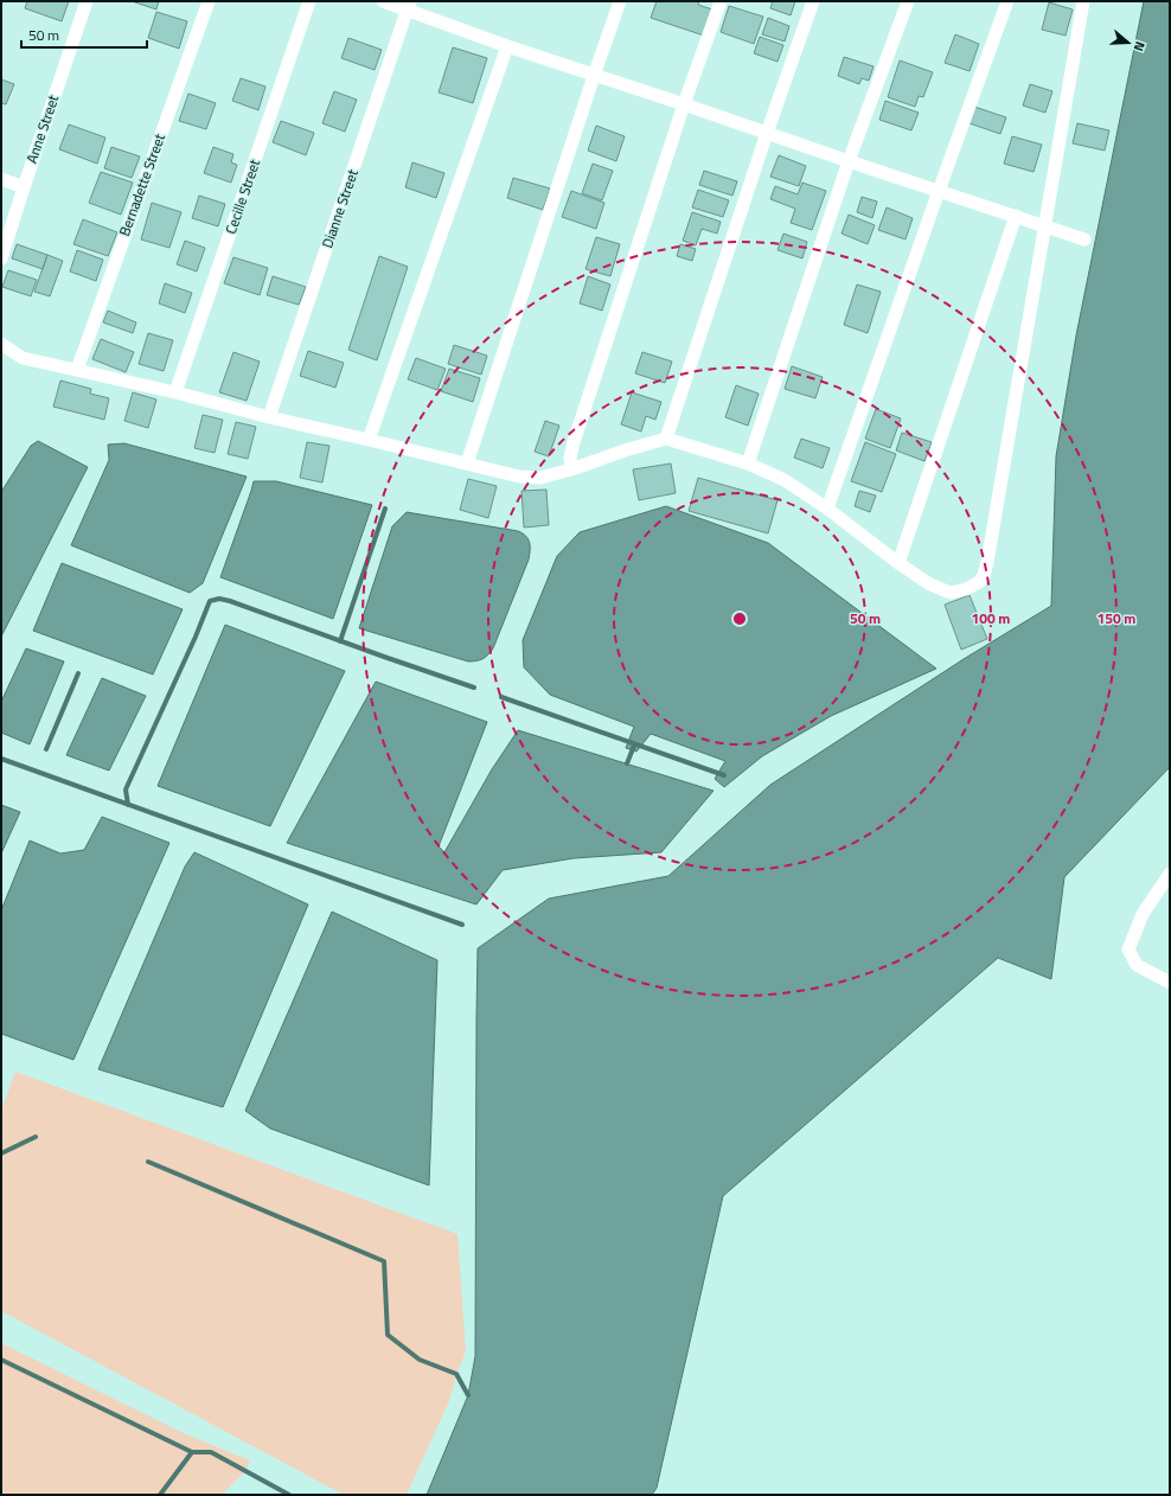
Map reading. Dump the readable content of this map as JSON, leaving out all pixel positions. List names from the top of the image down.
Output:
{
  "streets": {
    "street": [
      "Anne Street",
      "Bernadette Street",
      "Cecille Street",
      "Dianne Street"
    ]
  },
  "scale_bar": "50 m",
  "north": "right",
  "rings": ["50 m", "100 m", "150 m"]
}
